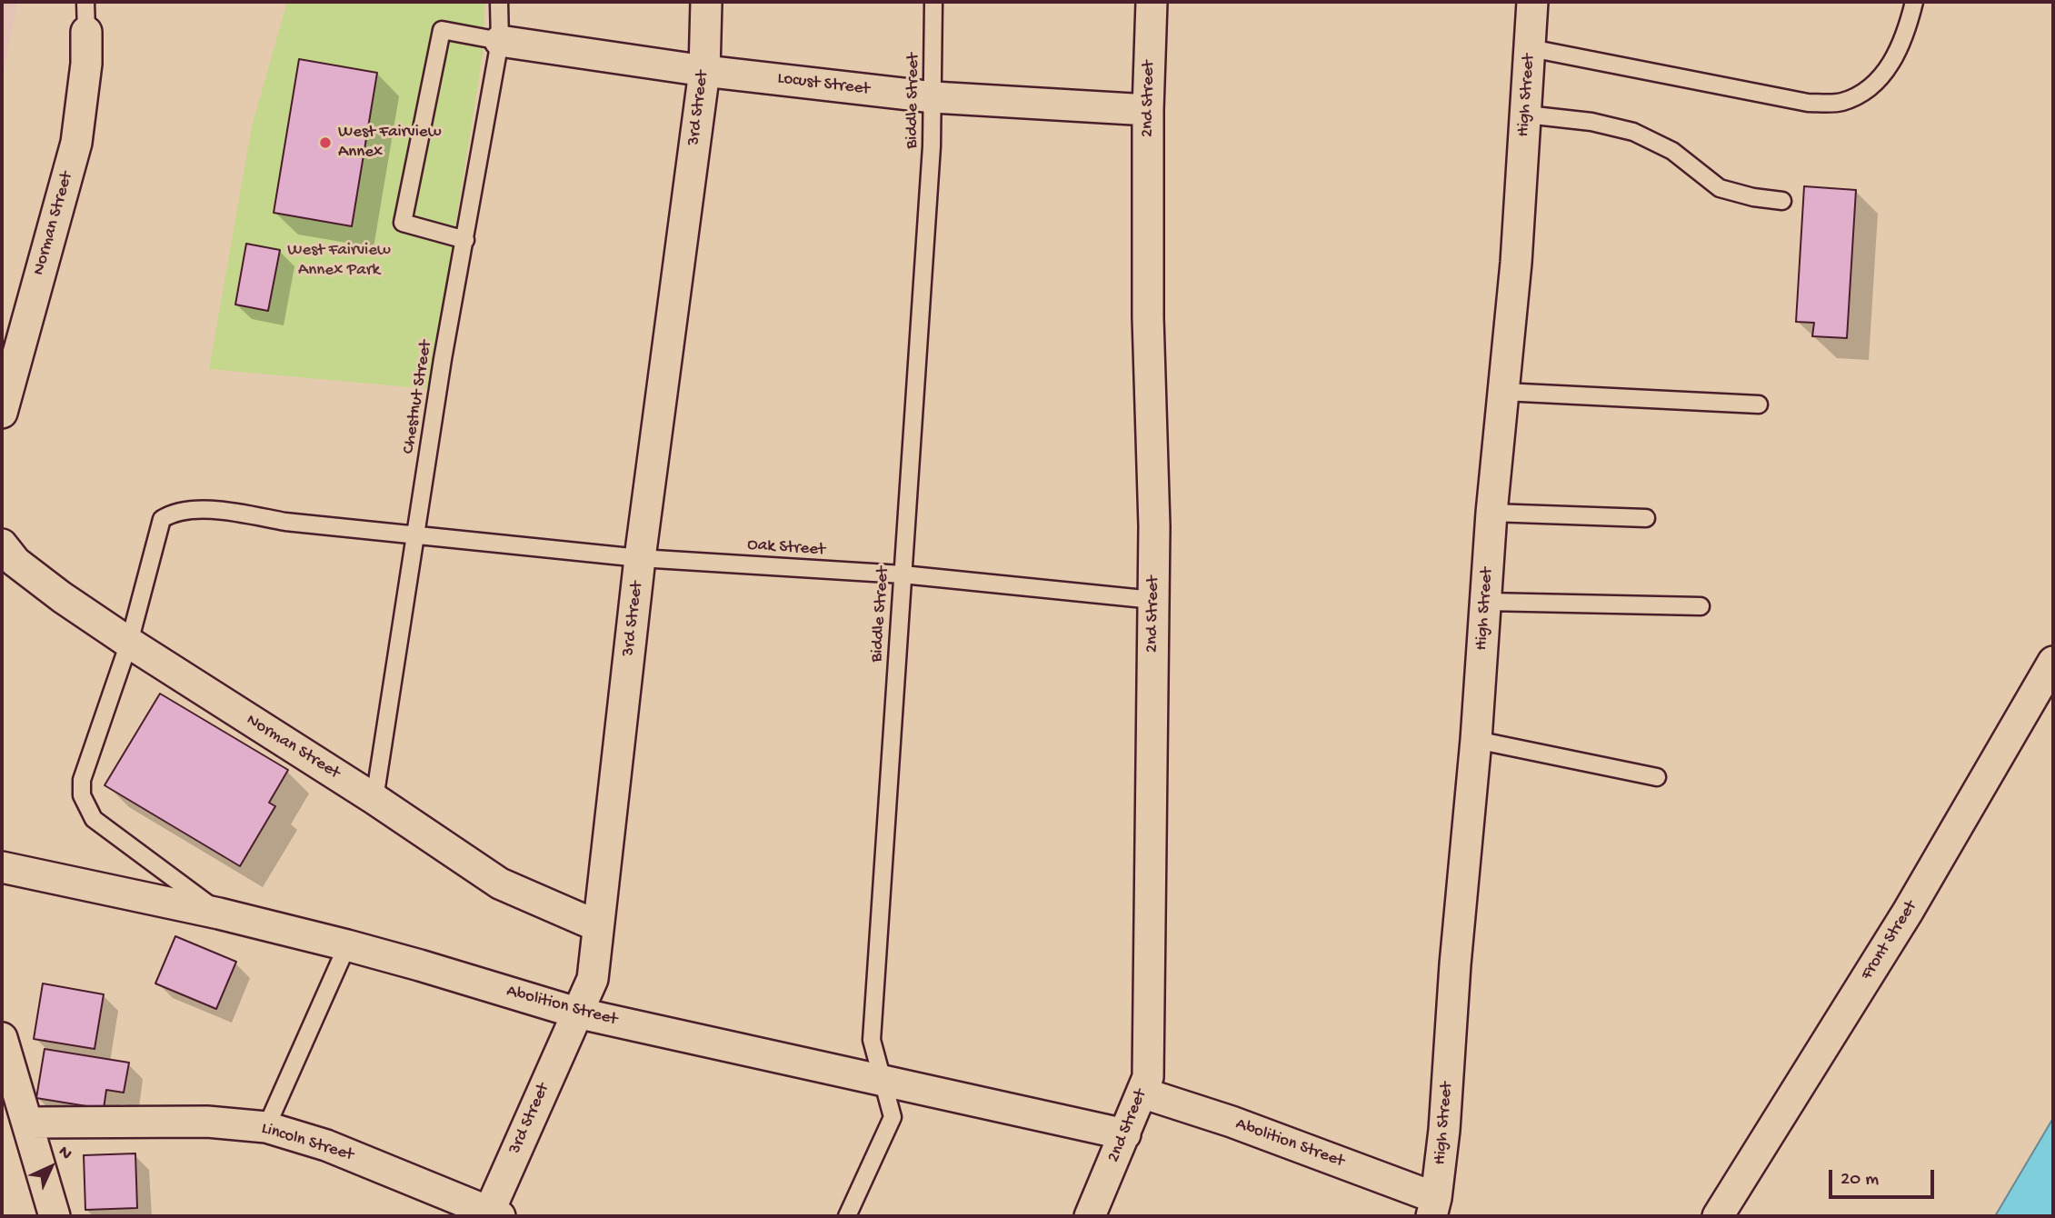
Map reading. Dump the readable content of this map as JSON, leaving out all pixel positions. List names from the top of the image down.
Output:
{
  "streets": {
    "street": [
      "Locust Street",
      "High Street",
      "2nd Street",
      "3rd Street",
      "Norman Street",
      "Front Street",
      "Abolition Street",
      "Lincoln Street"
    ],
    "lane": ["Biddle Street", "Chestnut Street", "Oak Street"]
  },
  "crossings": [
    ["Locust Street", "2nd Street"],
    ["Locust Street", "Biddle Street"],
    ["Locust Street", "3rd Street"],
    ["Locust Street", "Chestnut Street"],
    ["High Street", "Abolition Street"],
    ["2nd Street", "Oak Street"],
    ["2nd Street", "Abolition Street"],
    ["Biddle Street", "Oak Street"],
    ["Biddle Street", "Abolition Street"],
    ["3rd Street", "Norman Street"],
    ["3rd Street", "Oak Street"],
    ["3rd Street", "Abolition Street"],
    ["3rd Street", "Lincoln Street"],
    ["Norman Street", "Chestnut Street"],
    ["Norman Street", "Oak Street"],
    ["Chestnut Street", "Oak Street"],
    ["Oak Street", "Abolition Street"]
  ],
  "parks": ["West Fairview Annex Park"],
  "places": ["West Fairview Annex"],
  "scale_bar": "20 m",
  "north": "top right"
}
